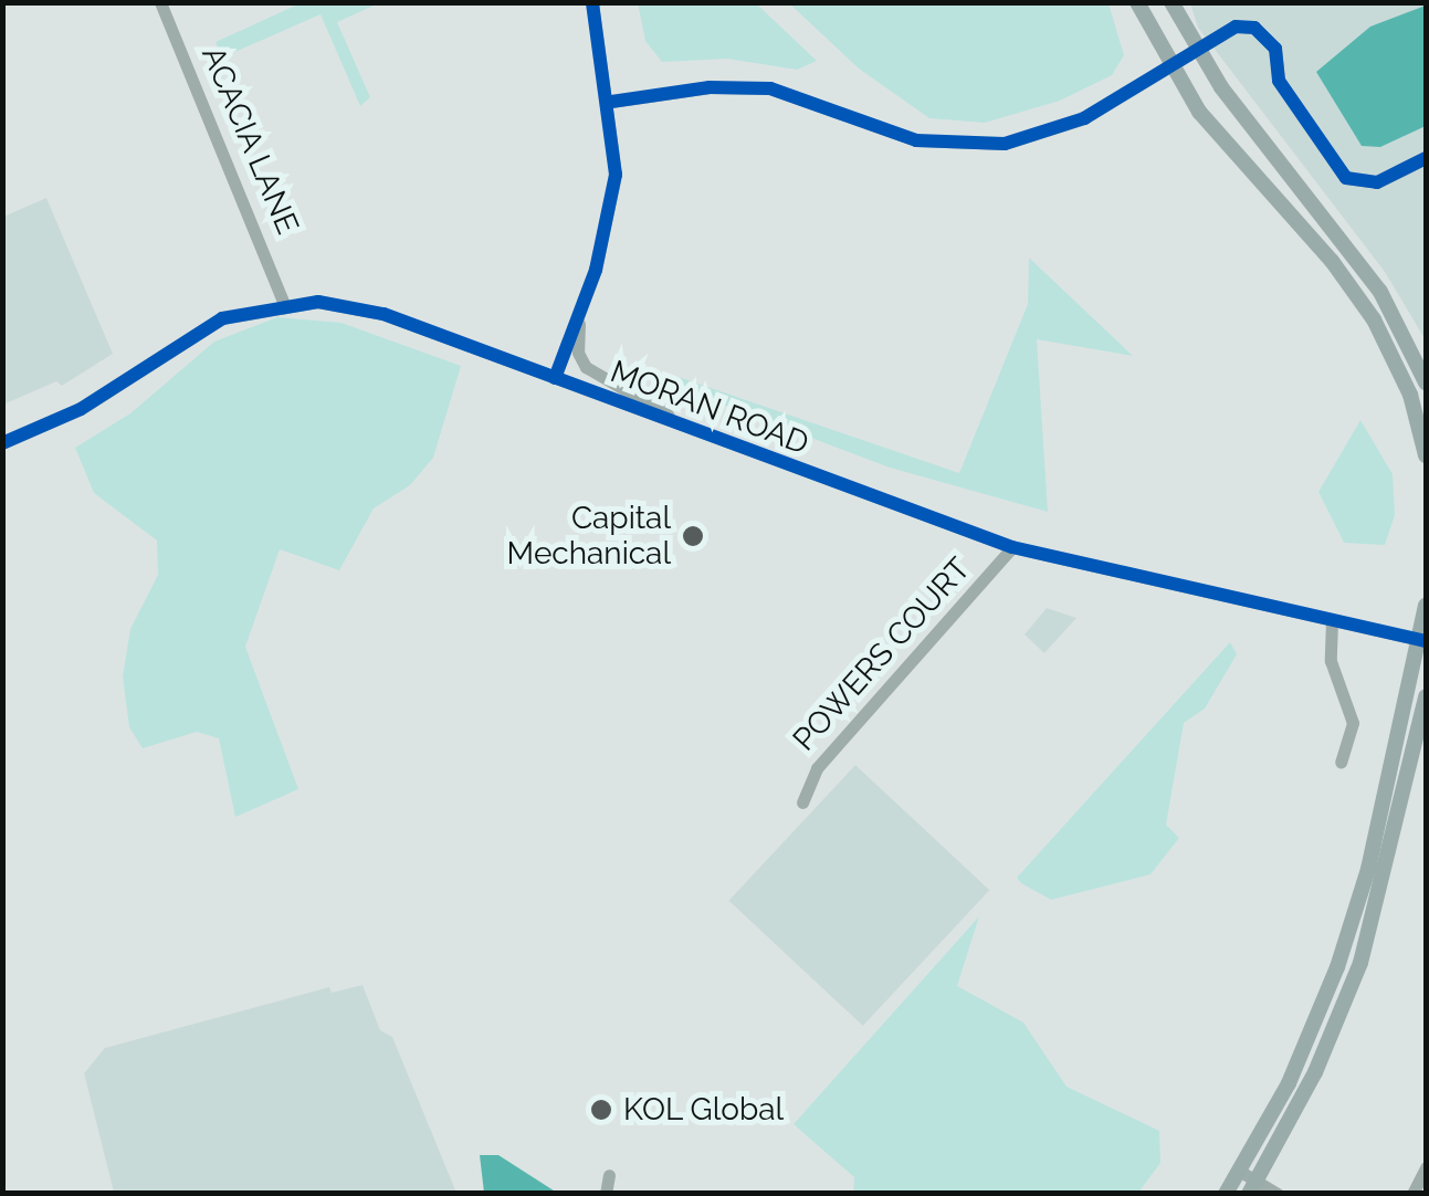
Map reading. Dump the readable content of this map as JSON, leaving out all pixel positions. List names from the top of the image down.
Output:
{
  "streets": {
    "street": ["ACACIA LANE", "MORAN ROAD", "POWERS COURT"]
  },
  "crossings": [
    ["ACACIA LANE", "MORAN ROAD"],
    ["MORAN ROAD", "POWERS COURT"]
  ],
  "places": ["Capital Mechanical", "KOL Global"]
}
